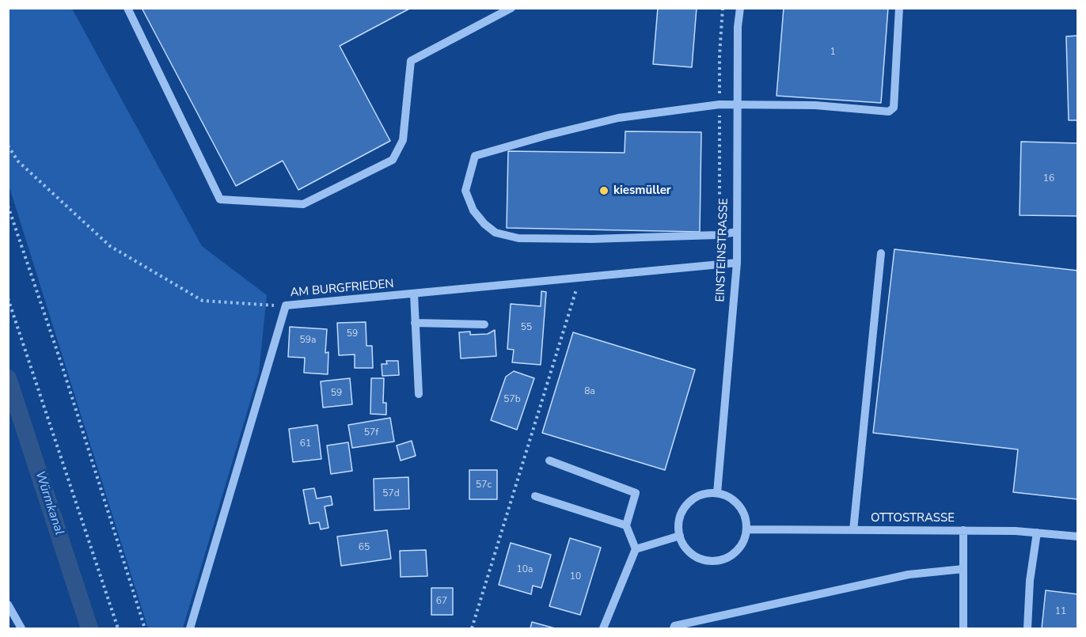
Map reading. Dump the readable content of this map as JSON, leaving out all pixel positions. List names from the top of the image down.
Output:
{
  "streets": {
    "street": ["EINSTEINSTRASSE", "AM BURGFRIEDEN", "OTTOSTRASSE"]
  },
  "crossings": [
    ["EINSTEINSTRASSE", "AM BURGFRIEDEN"],
    ["EINSTEINSTRASSE", "OTTOSTRASSE"]
  ],
  "water": ["Würmkanal"],
  "places": ["kiesmüller"],
  "house_numbers": [
    "1",
    "16",
    "55",
    "59",
    "59a",
    "8a",
    "59",
    "57b",
    "57f",
    "61",
    "57c",
    "57d",
    "65",
    "10a",
    "10",
    "67",
    "11"
  ]
}
